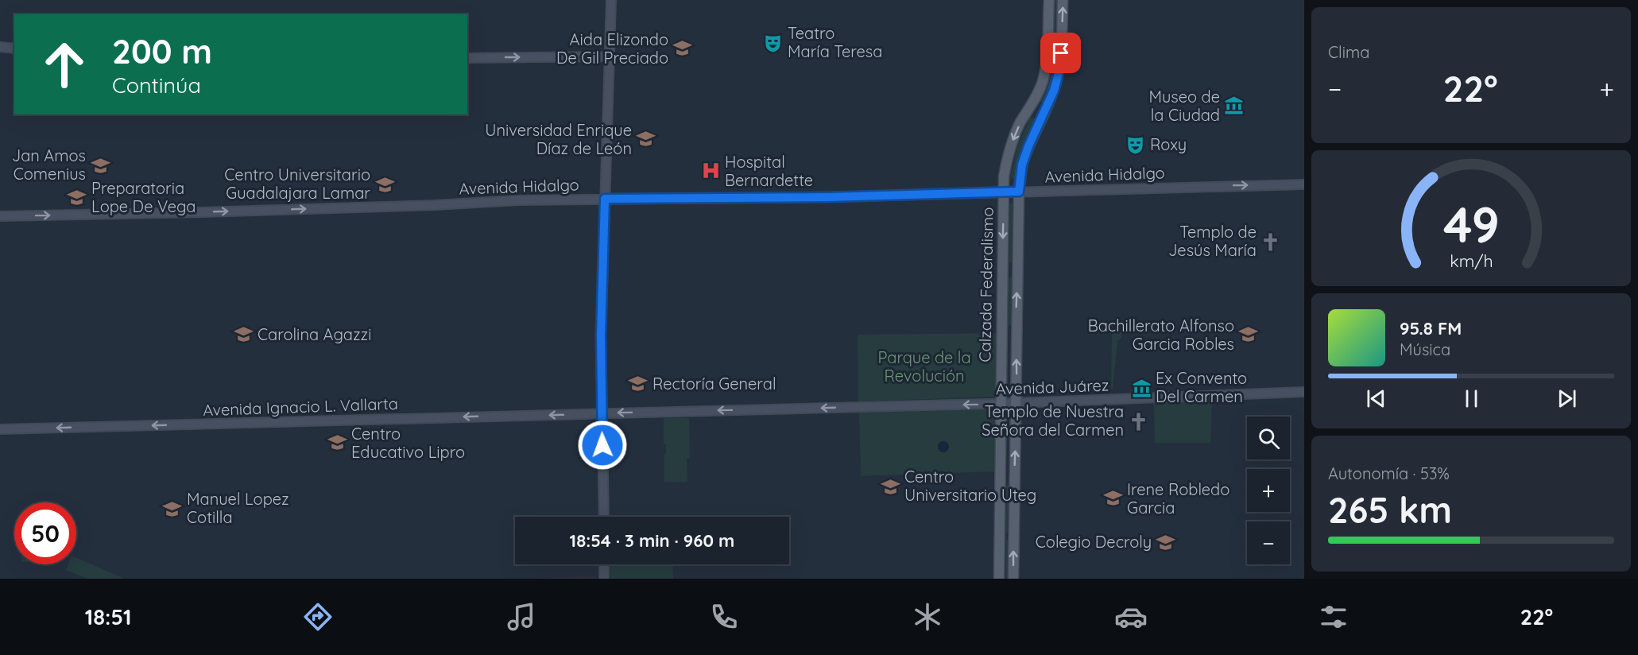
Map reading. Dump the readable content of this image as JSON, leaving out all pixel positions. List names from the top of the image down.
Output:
{
  "streets": {
    "main road": [
      "Avenida Hidalgo",
      "Calzada Federalismo",
      "Avenida Juárez",
      "Avenida Ignacio L. Vallarta"
    ]
  },
  "crossings": [
    ["Avenida Hidalgo", "Calzada Federalismo"],
    ["Calzada Federalismo", "Avenida Juárez"],
    ["Avenida Juárez", "Avenida Ignacio L. Vallarta"]
  ],
  "one_way": ["Avenida Hidalgo", "Avenida Juárez", "Avenida Ignacio L. Vallarta"],
  "parks": ["Parque de la Revolución"],
  "places": {
    "theatre": ["Teatro María Teresa", "Roxy"],
    "school or university": [
      "Aida Elizondo De Gil Preciado",
      "Universidad Enrique Díaz de León",
      "Jan Amos Comenius",
      "Centro Universitario Guadalajara Lamar",
      "Preparatoria Lope De Vega",
      "Carolina Agazzi",
      "Bachillerato Alfonso Garcia Robles",
      "Rectoría General",
      "Centro Educativo Lipro",
      "Centro Universitario Uteg",
      "Irene Robledo Garcia",
      "Manuel Lopez Cotilla",
      "Colegio Decroly"
    ],
    "museum": ["Museo de la Ciudad", "Ex Convento Del Carmen"],
    "hospital": ["Hospital Bernardette"],
    "church": ["Templo de Jesús María", "Templo de Nuestra Señora del Carmen"]
  },
  "page": {
    "tile": [
      "Clima",
      ["Autonomía · 53%", "265 km"]
    ],
    "turn": ["200 m", "Continúa"],
    "heat": ["−", "22°", "+"],
    "song": ["95.8 FM", "Música"],
    "map_buttons": ["+", "−"],
    "limit": "50",
    "trip": "18:54 · 3 min · 960 m",
    "tabs": ["18:51", "22°"],
    "gauge": ["49", "km/h"]
  }
}
